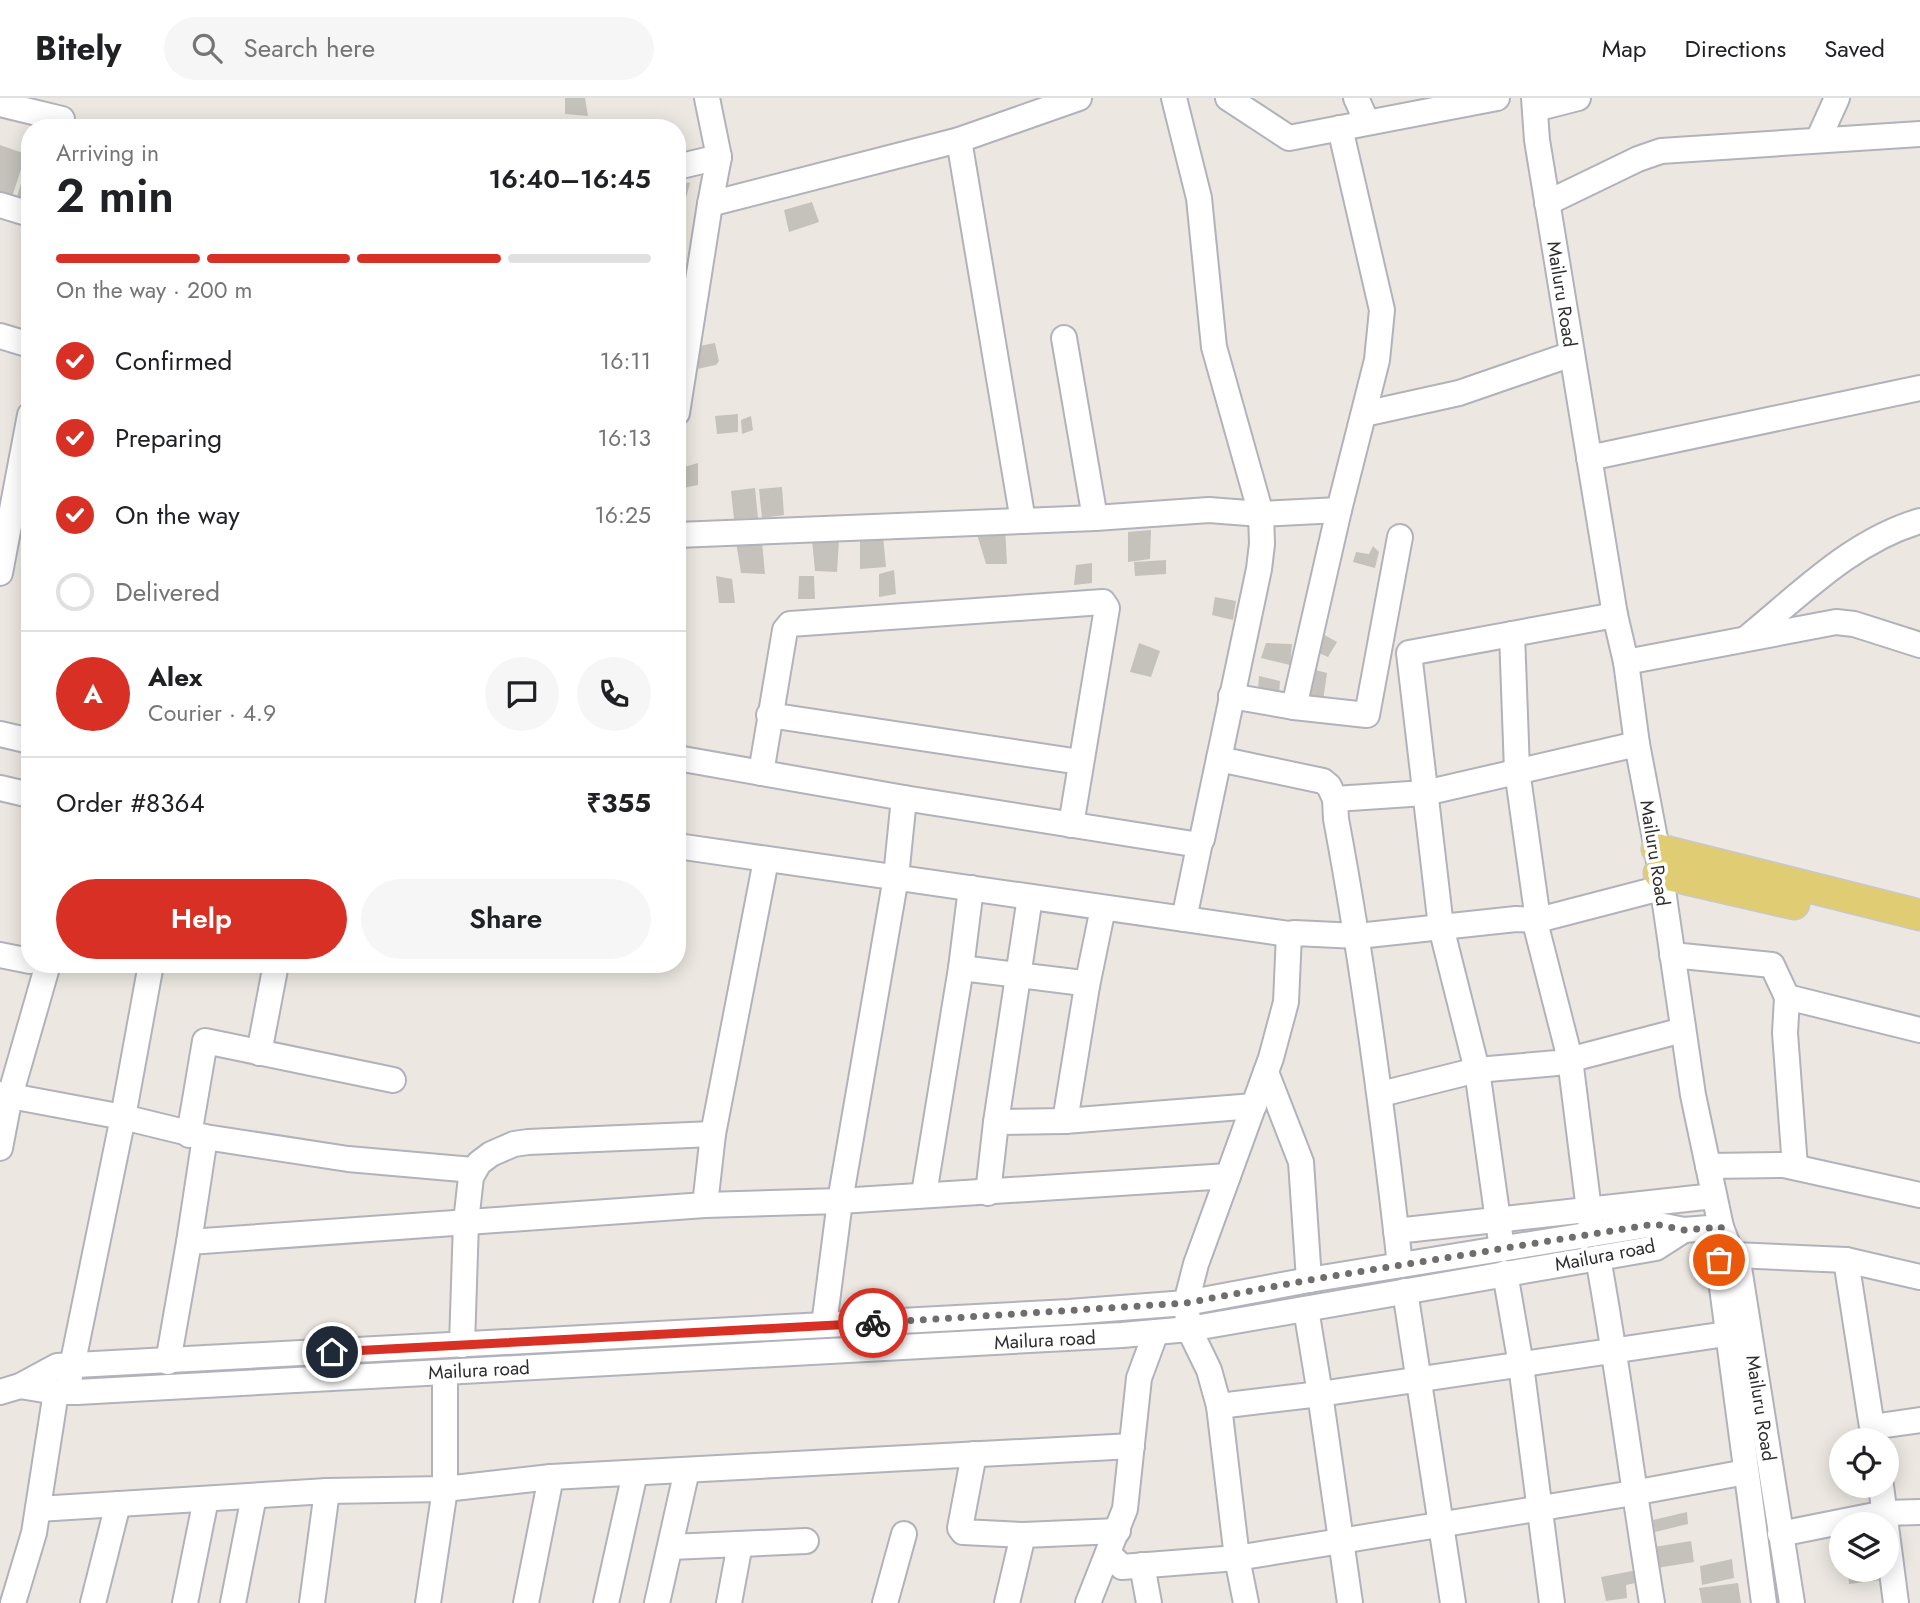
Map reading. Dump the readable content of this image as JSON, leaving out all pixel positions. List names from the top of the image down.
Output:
{
  "streets": {
    "street": ["Mailuru Road", "Mailura road"]
  },
  "page": {
    "header": "Bitely",
    "search": "Search here",
    "nav": ["Map", "Directions", "Saved"],
    "heading": ["2 min", "Arriving in", "16:40–16:45"],
    "panel": [
      "Alex",
      "Courier · 4.9",
      "Order #8364",
      "₹355"
    ],
    "bar": "On the way · 200 m",
    "list": [
      ["Confirmed", "16:11"],
      ["Preparing", "16:13"],
      ["On the way", "16:25"],
      "Delivered"
    ],
    "round": "A",
    "buttons": ["Help", "Share"]
  }
}
